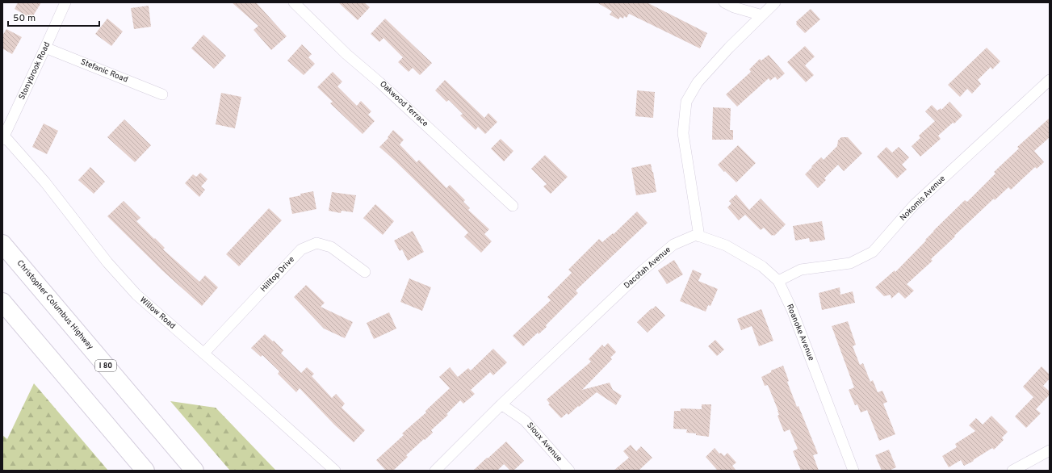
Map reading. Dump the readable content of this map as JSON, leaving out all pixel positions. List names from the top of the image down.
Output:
{
  "streets": {
    "highway": ["Christopher Columbus Highway", "I 80"],
    "street": [
      "Stonybrook Road",
      "Stefanic Road",
      "Oakwood Terrace",
      "Nokomis Avenue",
      "Dacotah Avenue",
      "Hilltop Drive",
      "Willow Road",
      "Roanoke Avenue",
      "Sioux Avenue"
    ]
  },
  "crossings": [
    ["Stonybrook Road", "Stefanic Road"],
    ["Stonybrook Road", "Willow Road"],
    ["Nokomis Avenue", "Roanoke Avenue"],
    ["Dacotah Avenue", "Roanoke Avenue"],
    ["Dacotah Avenue", "Sioux Avenue"],
    ["Hilltop Drive", "Willow Road"]
  ],
  "scale_bar": "50 m"
}
